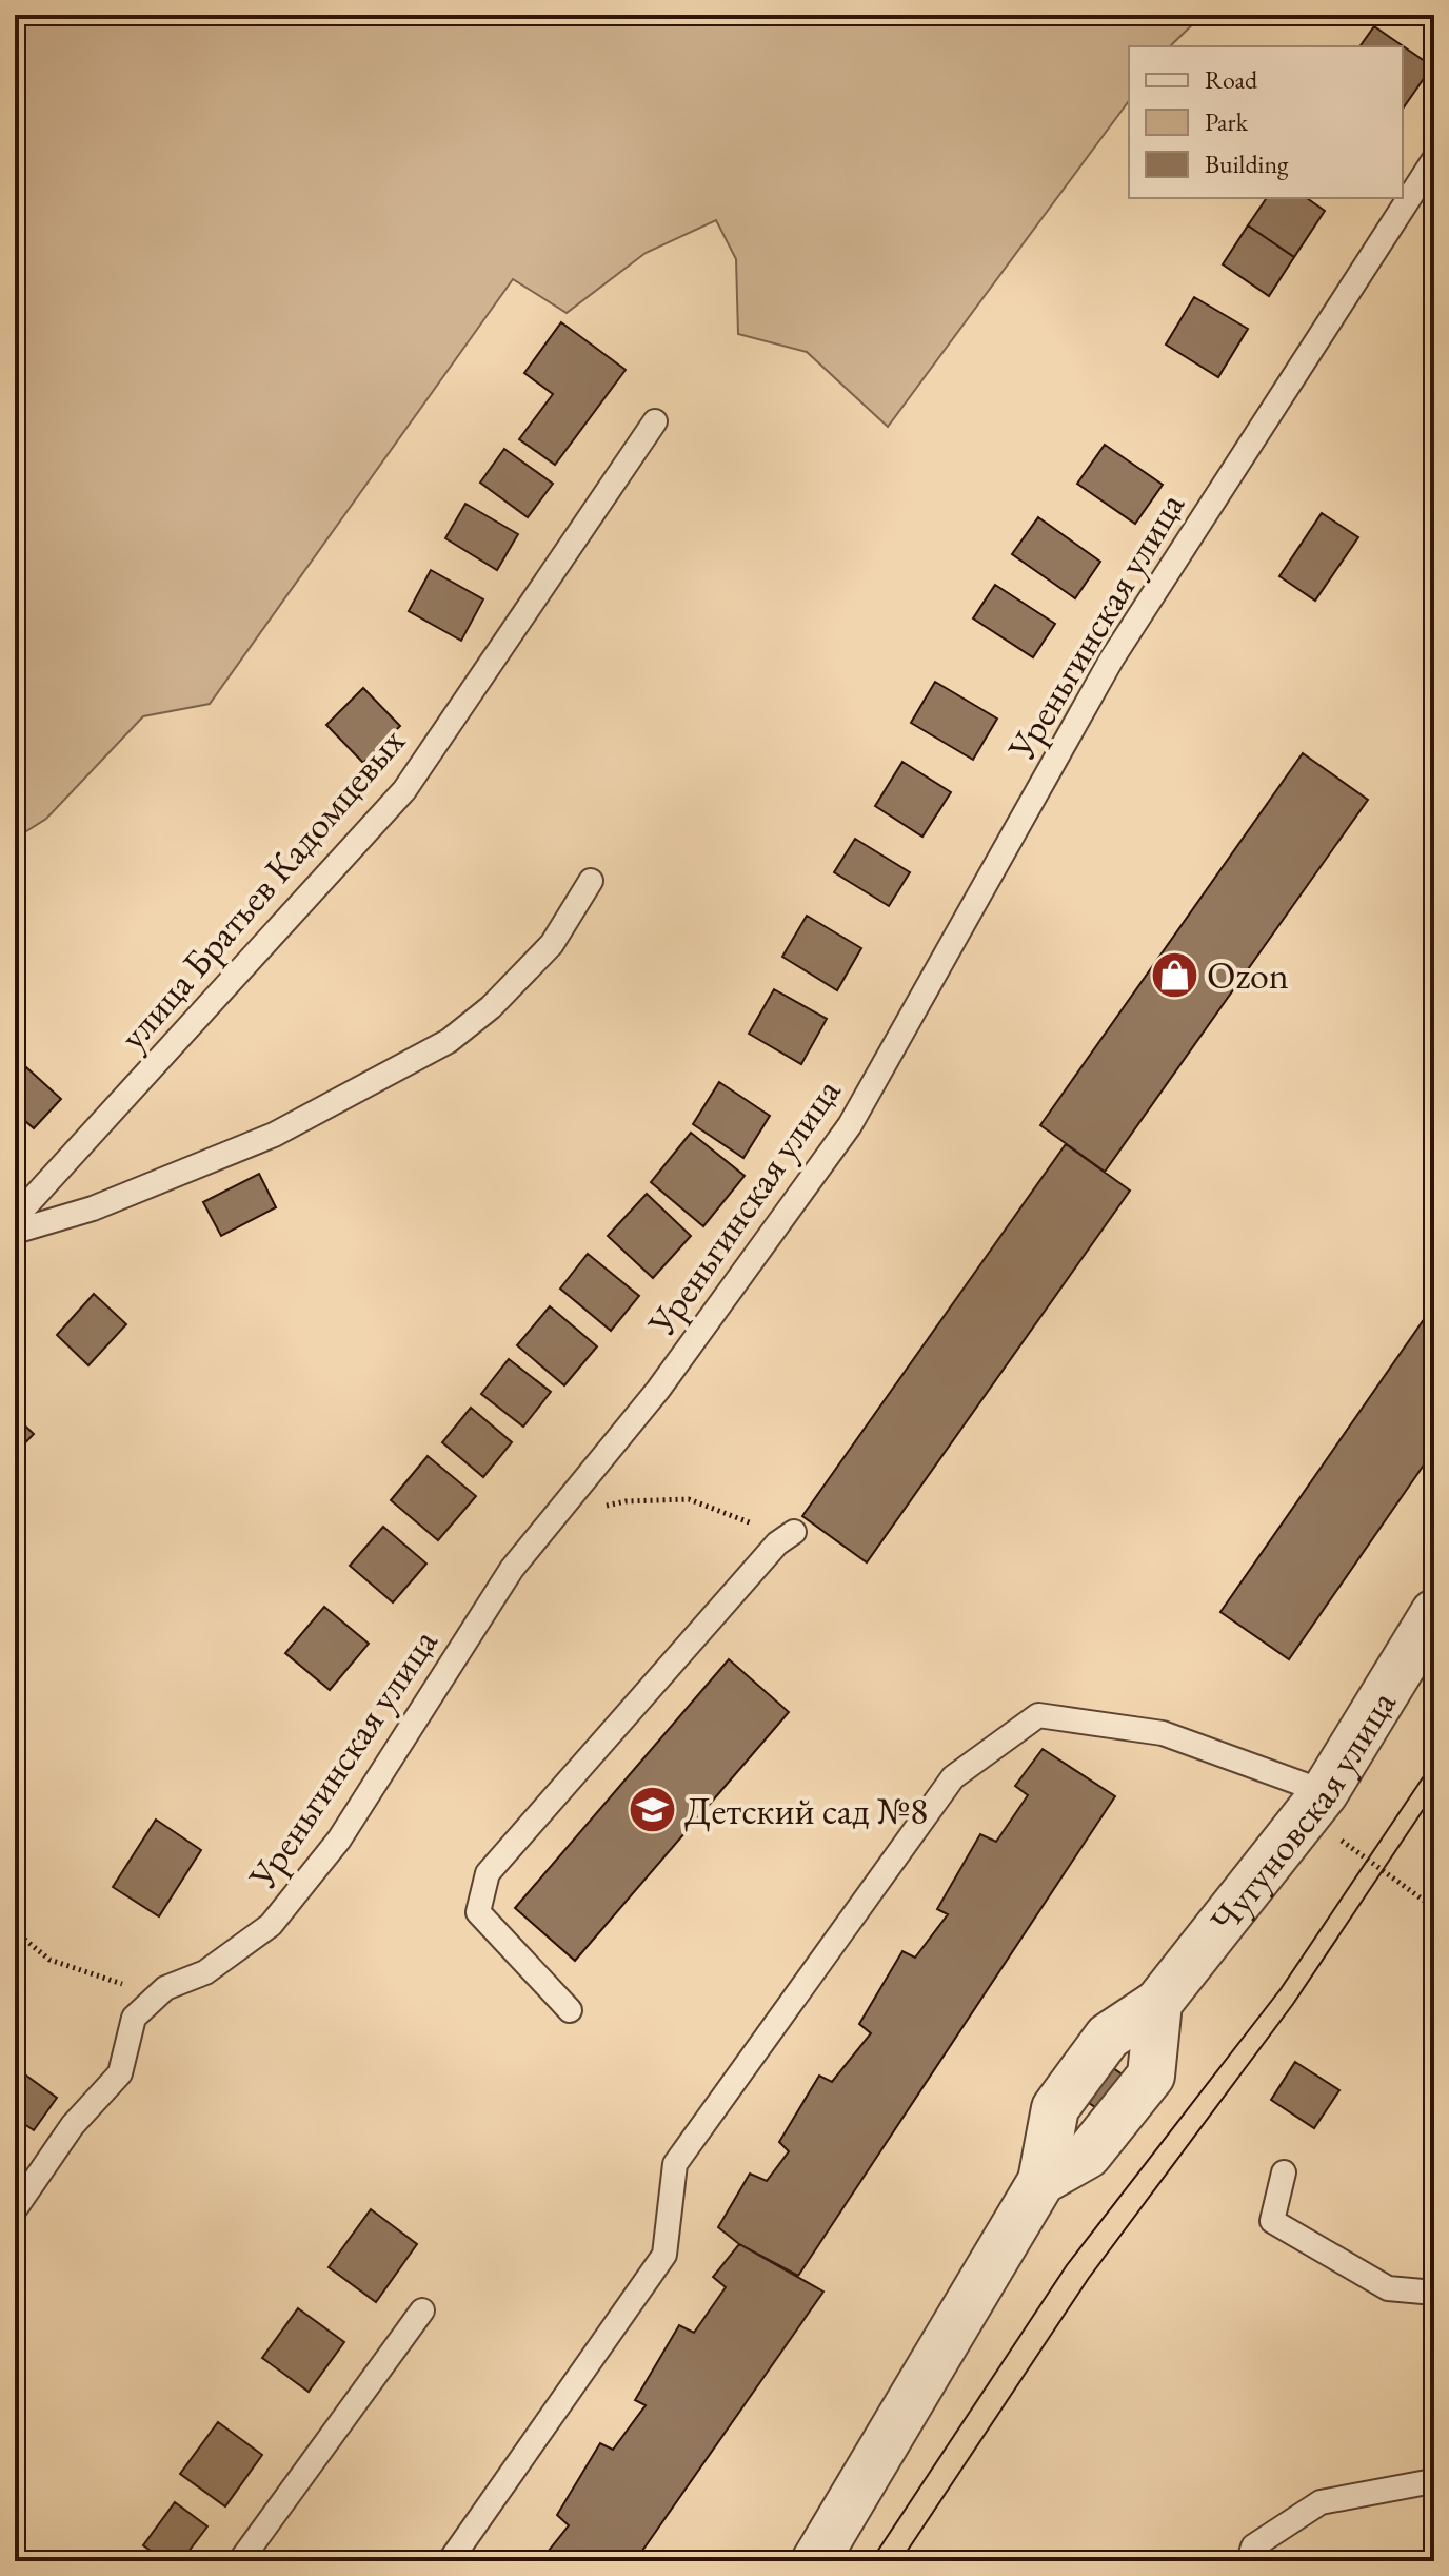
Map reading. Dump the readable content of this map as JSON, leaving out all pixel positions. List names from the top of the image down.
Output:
{
  "streets": {
    "street": ["Чугуновская улица"],
    "lane": ["Уреньгинская улица", "улица Братьев Кадомцевых"]
  },
  "places": {
    "shop": ["Ozon"],
    "school or university": ["Детский сад №8"]
  },
  "legend": ["Road", "Park", "Building"]
}
